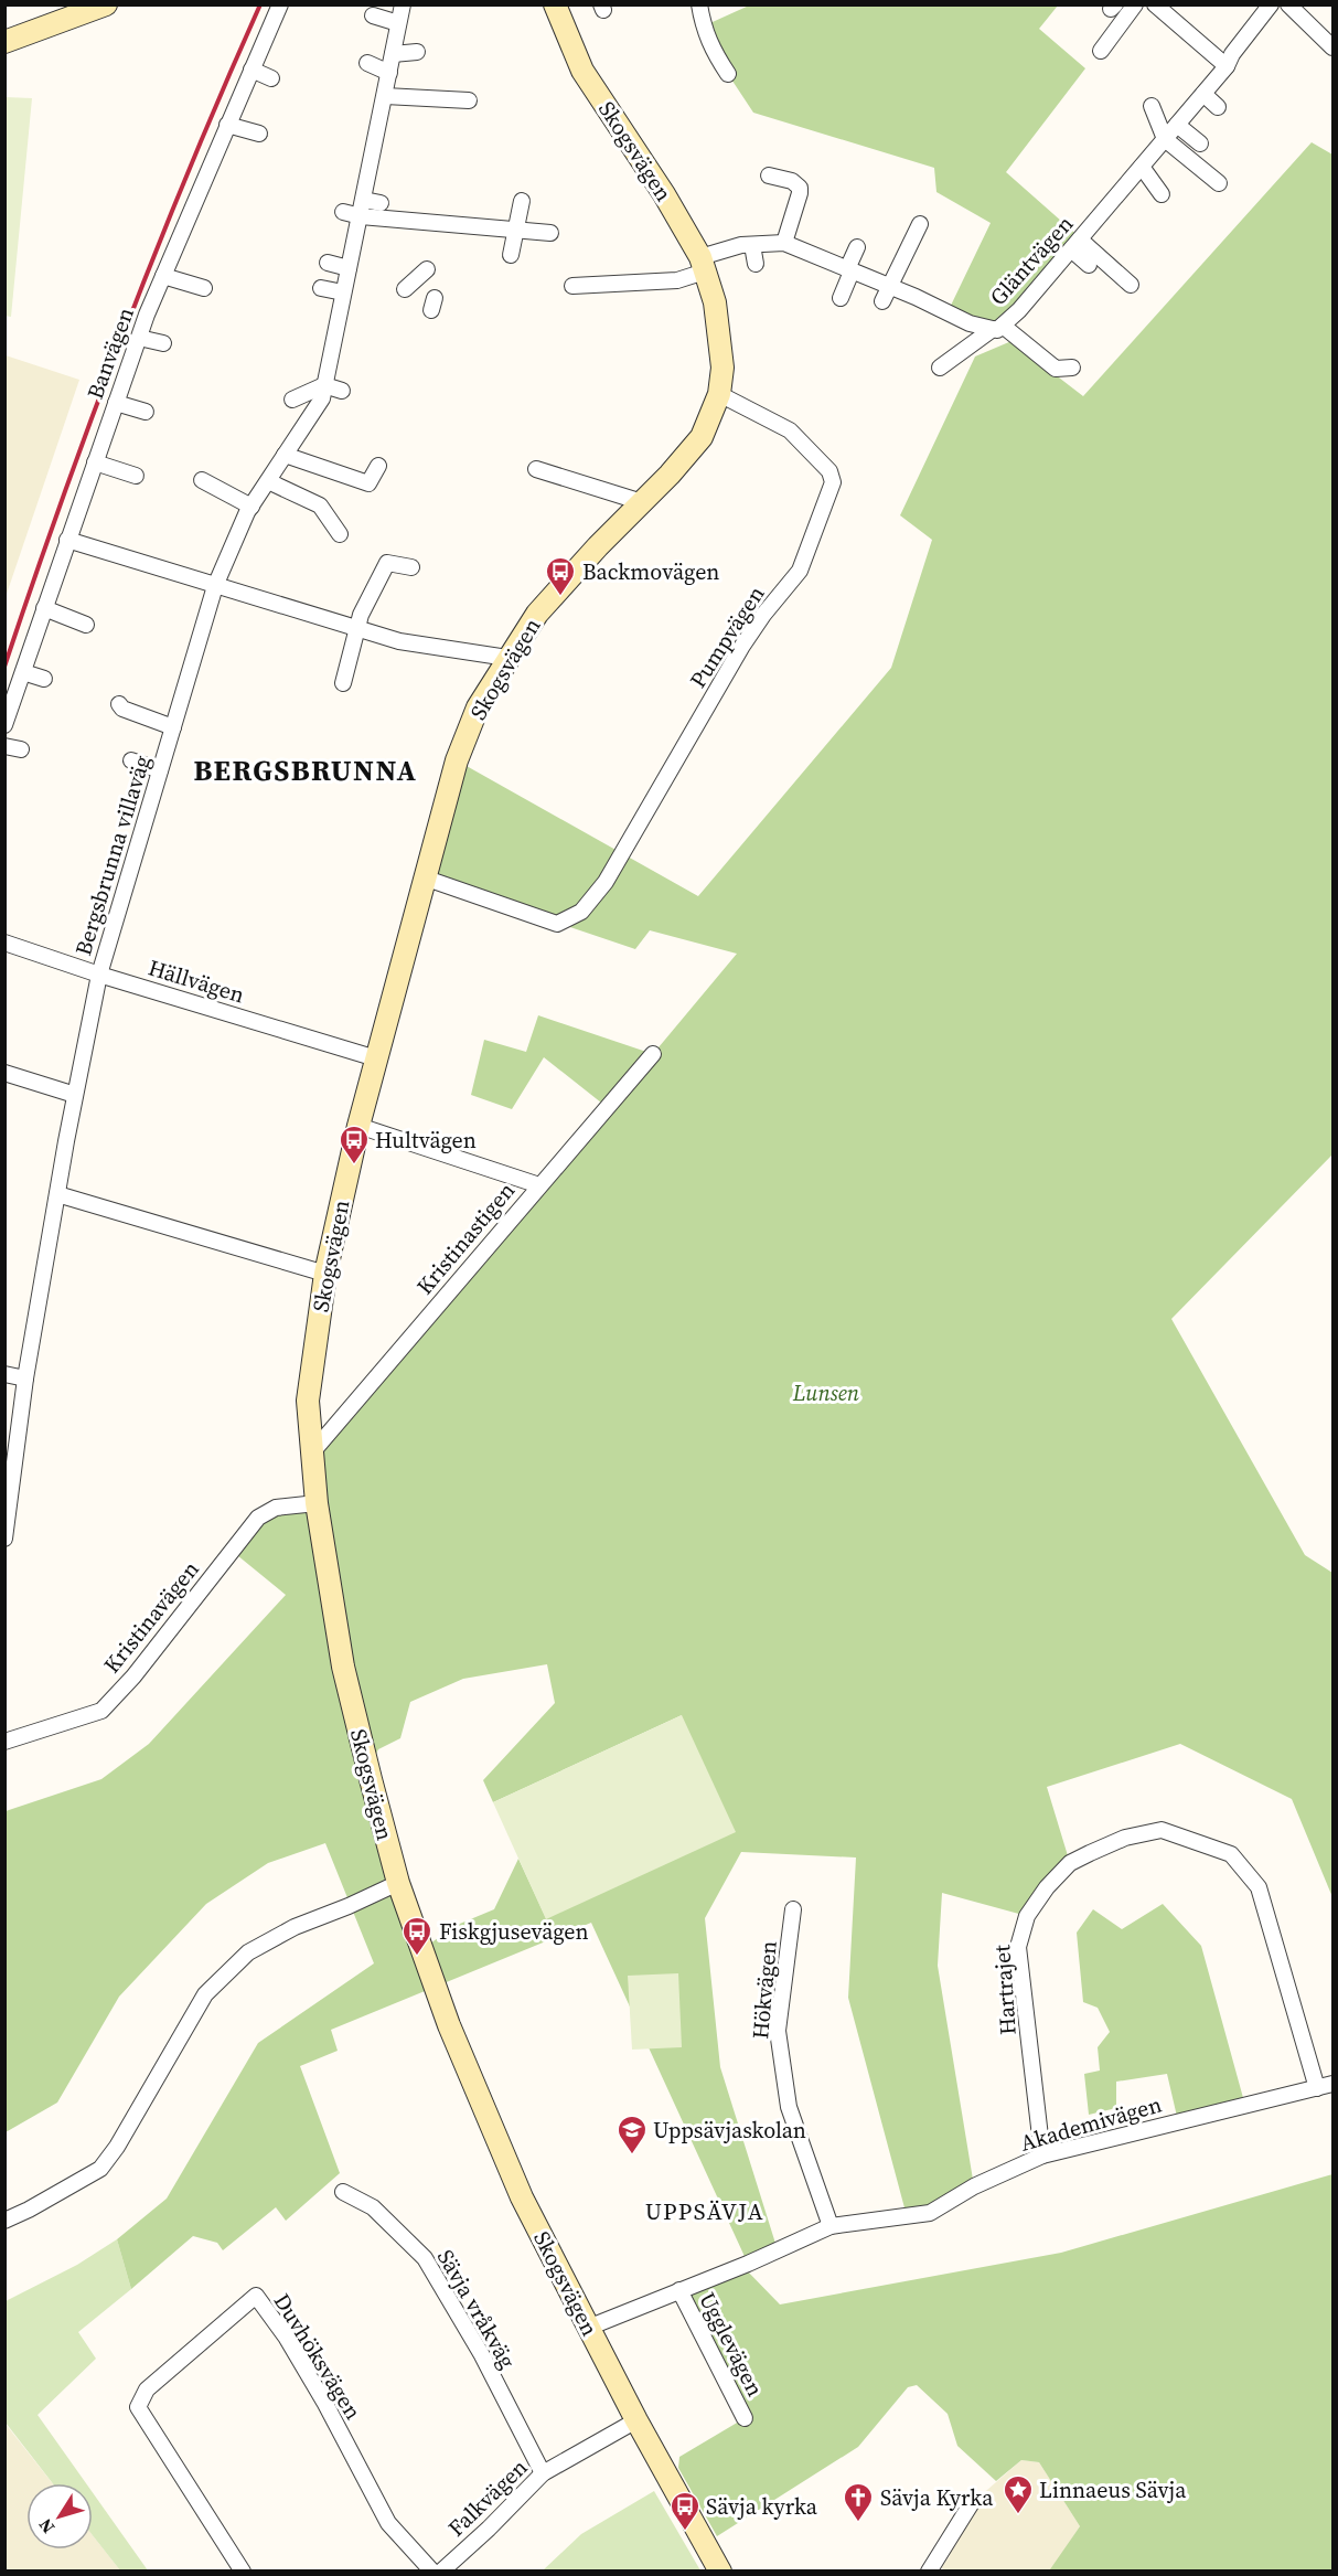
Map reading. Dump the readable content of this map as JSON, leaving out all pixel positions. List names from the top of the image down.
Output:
{
  "streets": {
    "street": [
      "Skogsvägen",
      "Gläntvägen",
      "Banvägen",
      "Pumpvägen",
      "Bergsbrunna villaväg",
      "Hällvägen",
      "Kristinastigen",
      "Kristinavägen",
      "Hökvägen",
      "Hartrajet",
      "Akademivägen",
      "Sävja vråkväg",
      "Ugglevägen",
      "Duvhöksvägen",
      "Falkvägen"
    ]
  },
  "crossings": [
    ["Skogsvägen", "Gläntvägen"],
    ["Skogsvägen", "Pumpvägen"],
    ["Skogsvägen", "Hällvägen"],
    ["Skogsvägen", "Kristinastigen"],
    ["Skogsvägen", "Kristinavägen"],
    ["Skogsvägen", "Akademivägen"],
    ["Skogsvägen", "Falkvägen"],
    ["Bergsbrunna villaväg", "Hällvägen"],
    ["Hökvägen", "Akademivägen"],
    ["Hartrajet", "Akademivägen"],
    ["Akademivägen", "Ugglevägen"],
    ["Sävja vråkväg", "Falkvägen"]
  ],
  "districts": ["BERGSBRUNNA", "UPPSÄVJA"],
  "parks": ["Lunsen"],
  "places": {
    "bus stop": [
      "Backmovägen",
      "Hultvägen",
      "Fiskgjusevägen",
      "Sävja kyrka"
    ],
    "school or university": ["Uppsävjaskolan"],
    "place": ["Linnaeus Sävja"],
    "church": ["Sävja Kyrka"]
  },
  "north": "bottom left"
}
